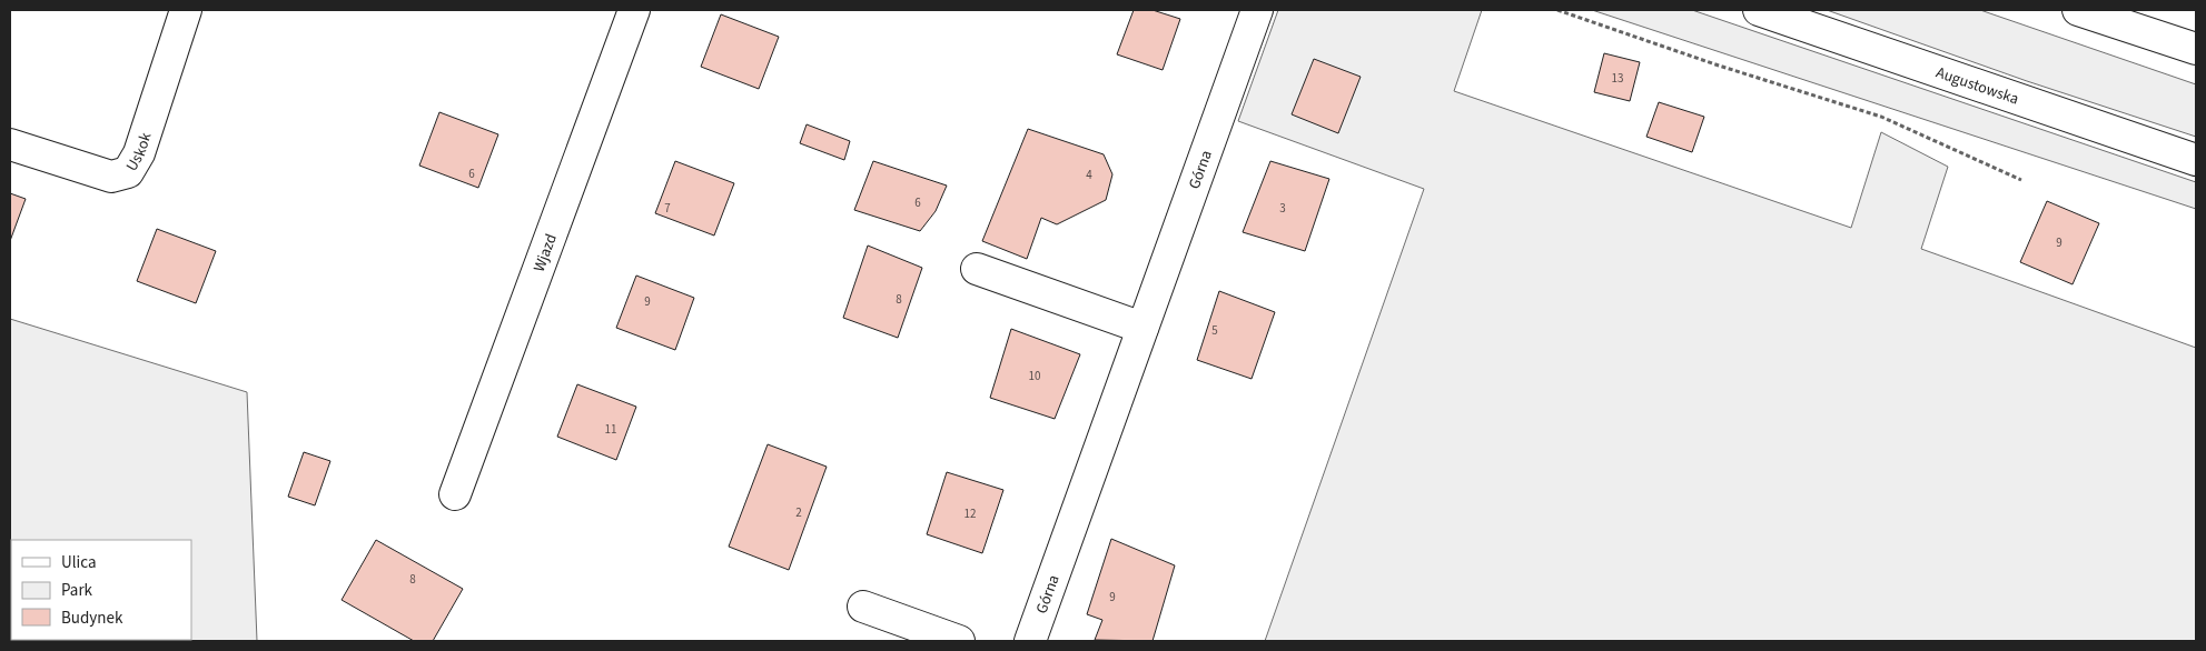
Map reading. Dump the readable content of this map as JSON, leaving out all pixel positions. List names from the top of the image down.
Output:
{
  "streets": {
    "main road": [
      "Augustowska",
      "Uskok",
      "Górna",
      "Wjazd"
    ]
  },
  "house_numbers": [
    "13",
    "6",
    "4",
    "6",
    "7",
    "3",
    "9",
    "8",
    "9",
    "5",
    "10",
    "11",
    "2",
    "12",
    "8",
    "9"
  ],
  "legend": ["Ulica", "Park", "Budynek"]
}
